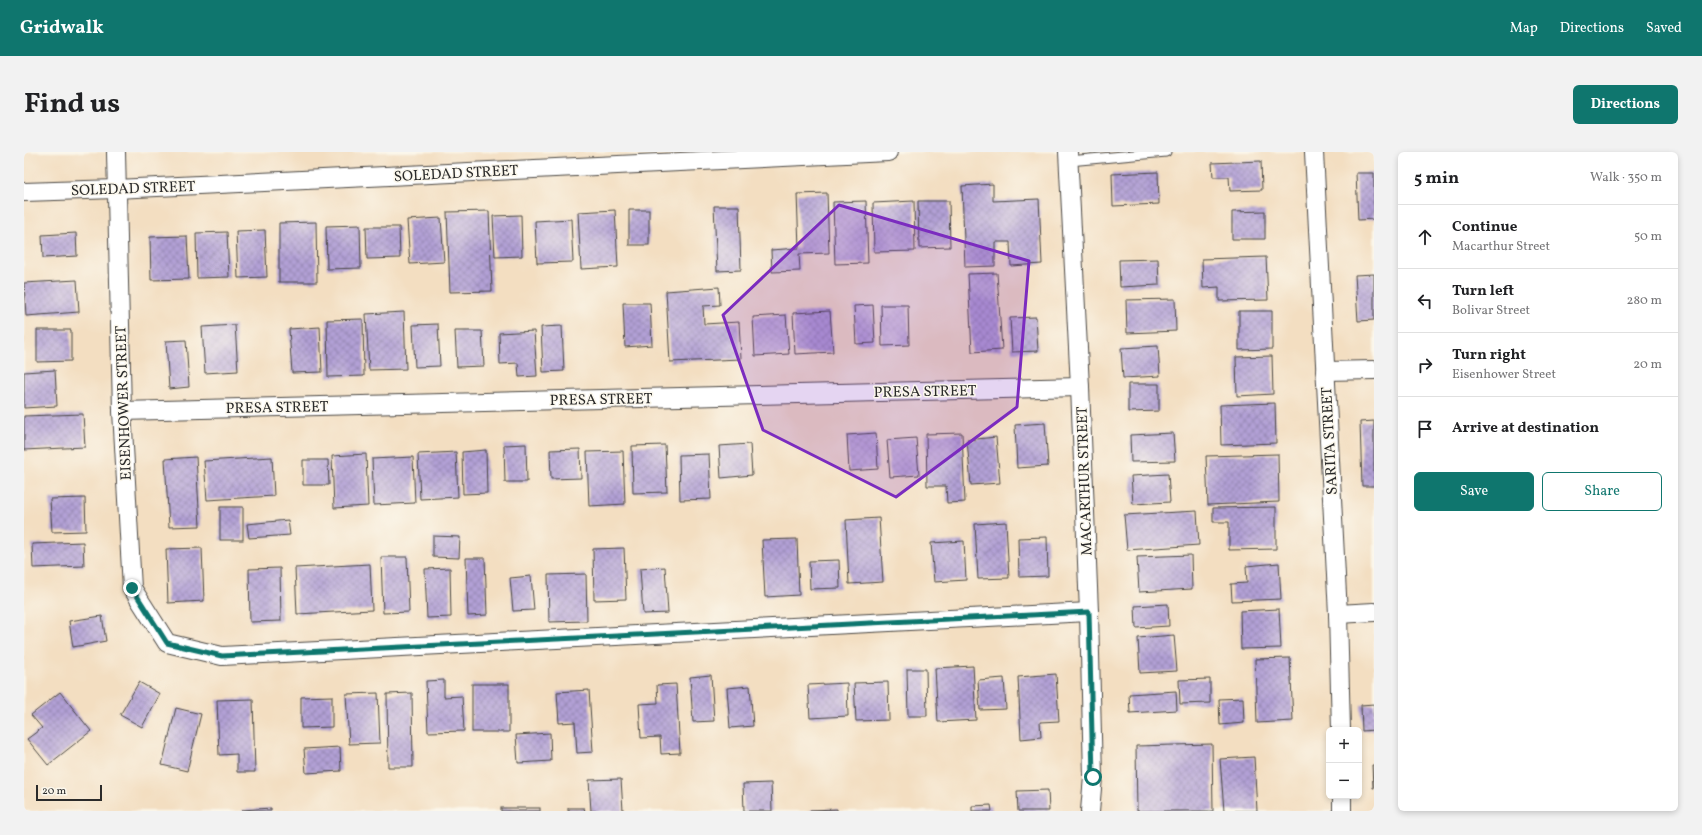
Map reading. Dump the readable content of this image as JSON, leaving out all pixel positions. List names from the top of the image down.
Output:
{
  "streets": {
    "street": [
      "SOLEDAD STREET",
      "PRESA STREET",
      "EISENHOWER STREET",
      "SARITA STREET",
      "MACARTHUR STREET"
    ]
  },
  "crossings": [
    ["SOLEDAD STREET", "EISENHOWER STREET"],
    ["PRESA STREET", "EISENHOWER STREET"],
    ["PRESA STREET", "MACARTHUR STREET"],
    ["EISENHOWER STREET", "MACARTHUR STREET"]
  ],
  "scale_bar": "20 m",
  "page": {
    "header": "Gridwalk",
    "nav": ["Map", "Directions", "Saved"],
    "title": "Find us",
    "buttons": [
      "Directions",
      ["Save", "Share"]
    ],
    "heading": ["5 min", "Walk · 350 m"],
    "list": [
      ["Continue", "Macarthur Street", "50 m"],
      ["Turn left", "Bolivar Street", "280 m"],
      ["Turn right", "Eisenhower Street", "20 m"],
      "Arrive at destination"
    ],
    "map_buttons": ["+", "−"],
    "scale": "20 m"
  }
}
